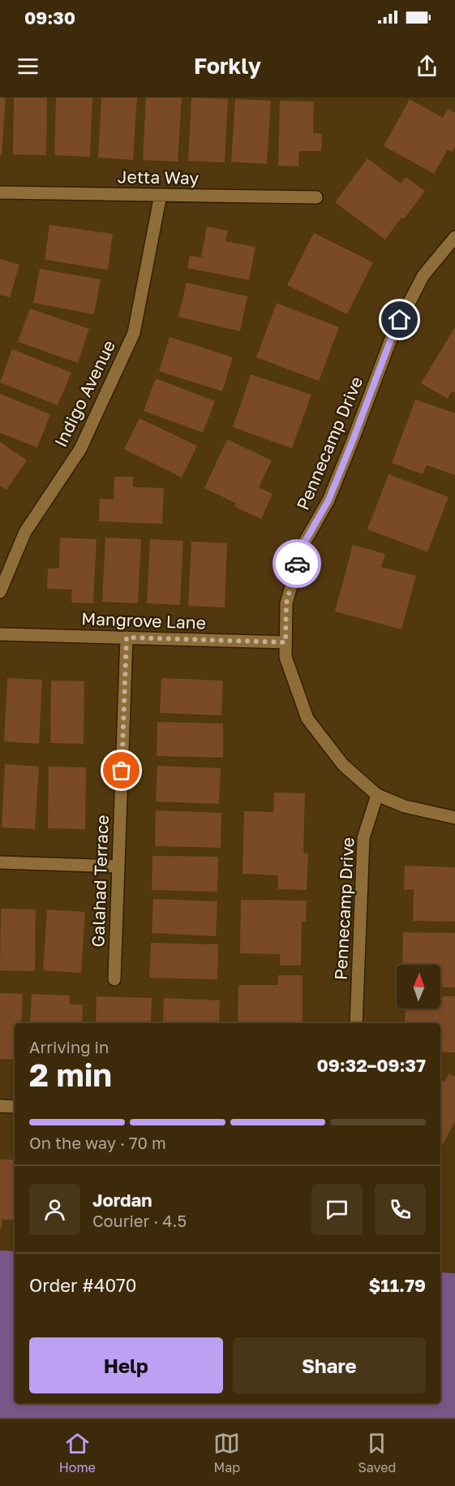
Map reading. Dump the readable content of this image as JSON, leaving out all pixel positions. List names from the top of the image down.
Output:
{
  "streets": {
    "street": [
      "Jetta Way",
      "Indigo Avenue",
      "Pennecamp Drive",
      "Mangrove Lane",
      "Galahad Terrace"
    ]
  },
  "crossings": [
    ["Jetta Way", "Indigo Avenue"],
    ["Pennecamp Drive", "Mangrove Lane"],
    ["Mangrove Lane", "Galahad Terrace"]
  ],
  "north": "top",
  "page": {
    "status": "09:30",
    "header": "Forkly",
    "heading": ["2 min", "Arriving in", "09:32–09:37"],
    "panel": [
      "Jordan",
      "Courier · 4.5",
      "Order #4070",
      "$11.79"
    ],
    "bar": "On the way · 70 m",
    "buttons": ["Help", "Share"],
    "tabs": ["Home", "Map", "Saved"]
  }
}
